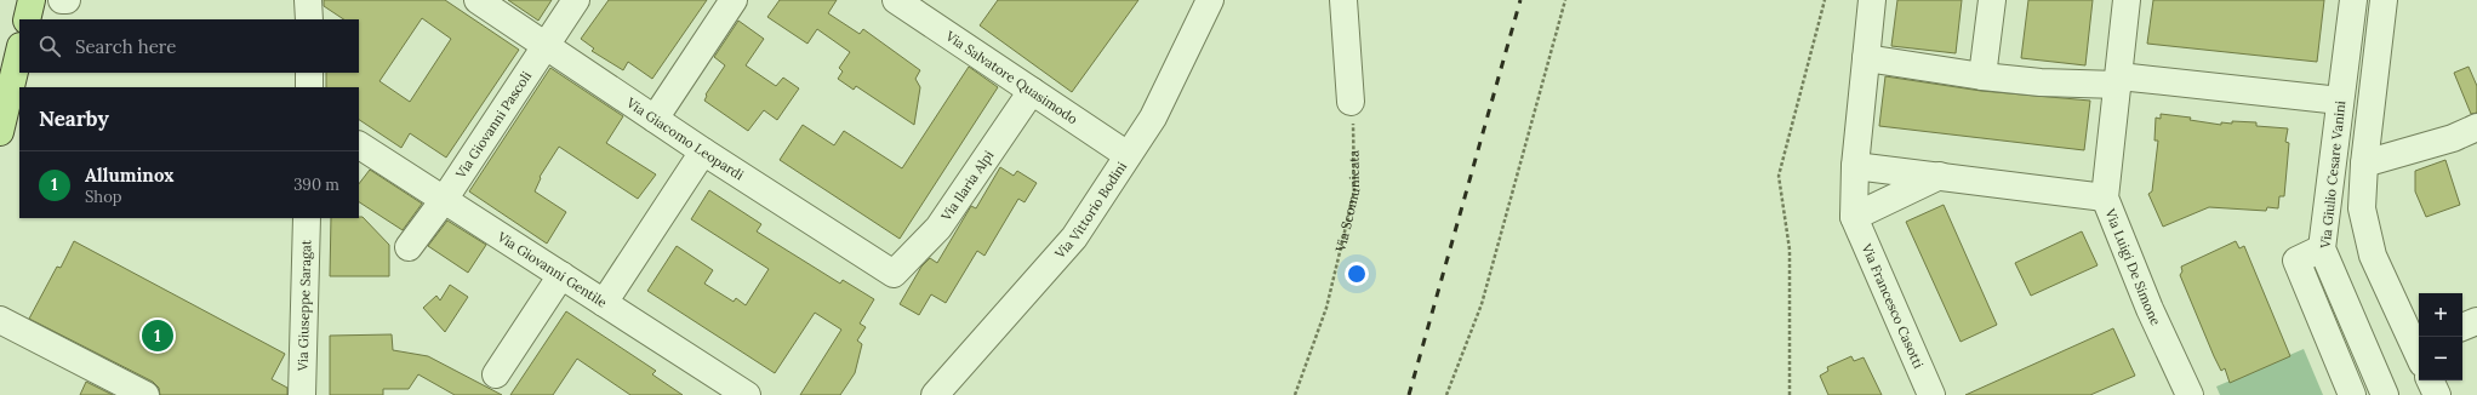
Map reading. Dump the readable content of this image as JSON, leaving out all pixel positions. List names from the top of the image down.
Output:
{
  "streets": {
    "street": [
      "Via Salvatore Quasimodo",
      "Via Giovanni Pascoli",
      "Via Giacomo Leopardi",
      "Via Giulio Cesare Vanini",
      "Via Ilaria Alpi",
      "Via Vittorio Bodini",
      "Via Luigi De Simone",
      "Via Giovanni Gentile",
      "Via Giuseppe Saragat",
      "Via Francesco Casotti"
    ],
    "path": ["Via Scomunicata"]
  },
  "crossings": [
    ["Via Salvatore Quasimodo", "Via Ilaria Alpi"],
    ["Via Salvatore Quasimodo", "Via Vittorio Bodini"],
    ["Via Giovanni Pascoli", "Via Giacomo Leopardi"],
    ["Via Giovanni Pascoli", "Via Giovanni Gentile"],
    ["Via Giacomo Leopardi", "Via Ilaria Alpi"]
  ],
  "page": {
    "search": "Search here",
    "heading": "Nearby",
    "list": [
      {
        "mark": "1",
        "name": "Alluminox",
        "note": "Shop",
        "value": "390 m"
      }
    ],
    "map_buttons": ["+", "−"],
    "pins": "1"
  }
}
